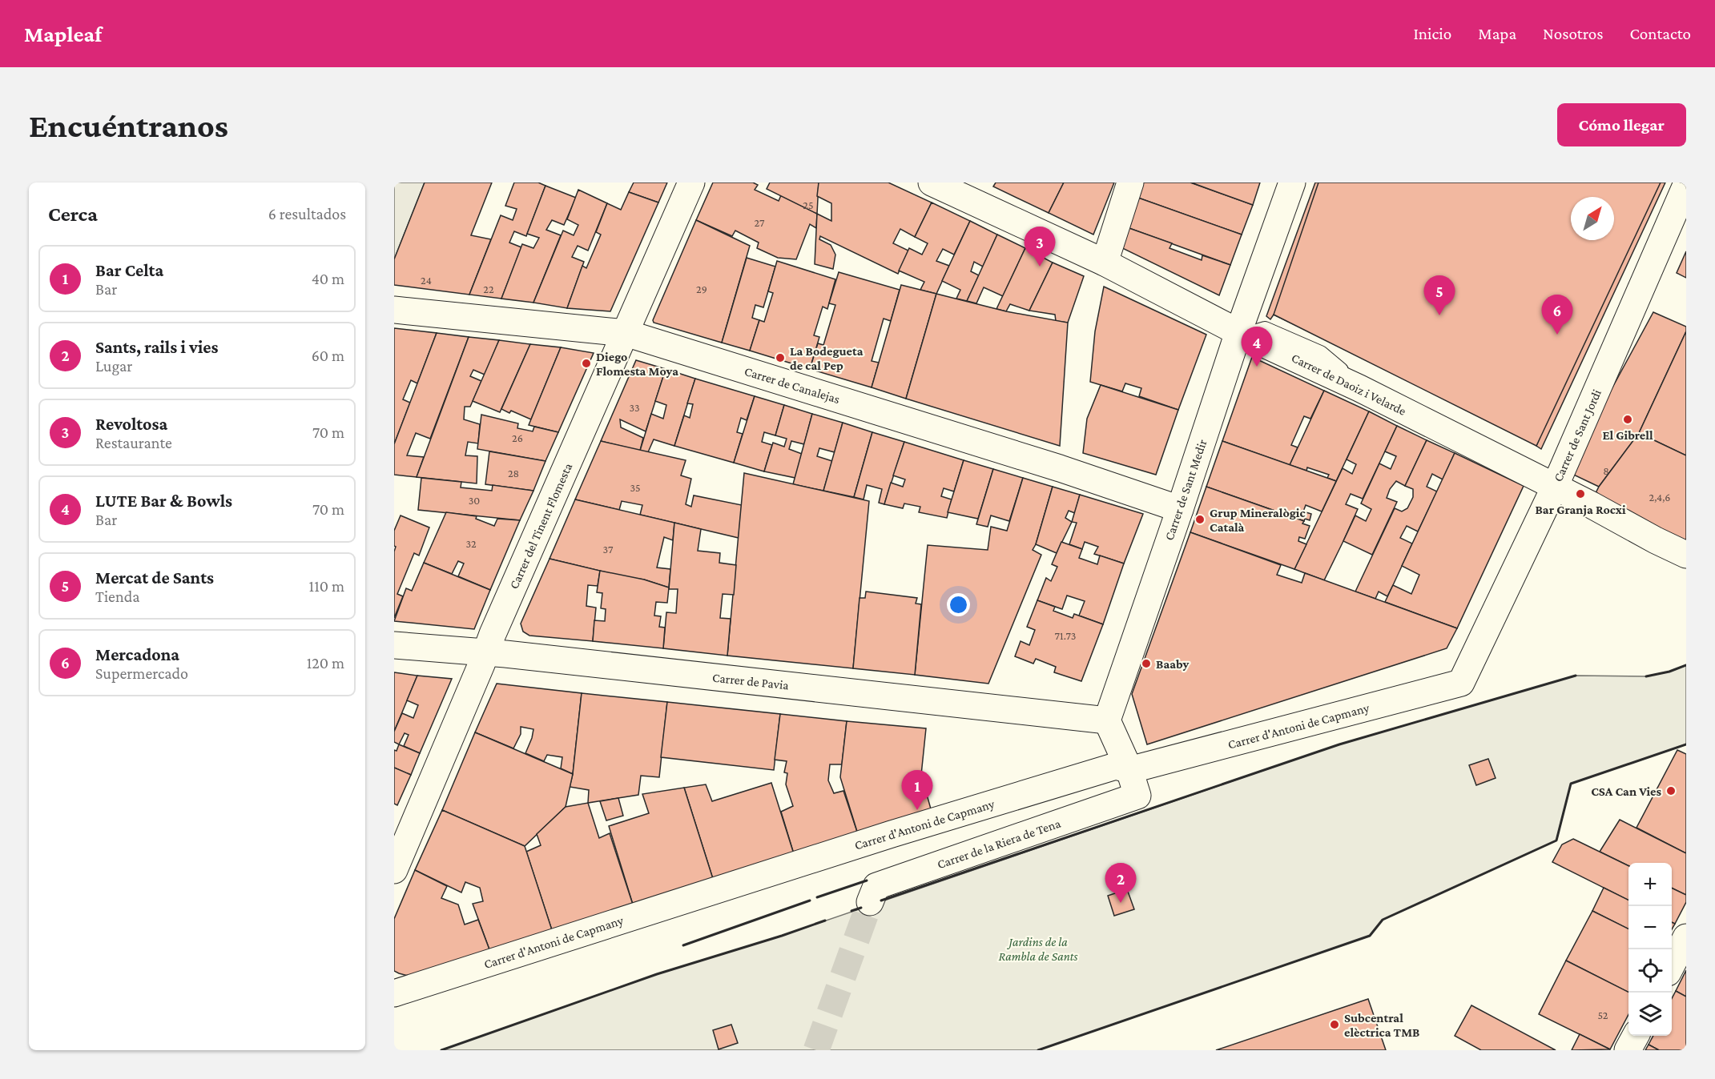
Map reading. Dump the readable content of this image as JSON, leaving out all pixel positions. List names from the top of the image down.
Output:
{
  "streets": {
    "street": [
      "Carrer de Daoiz i Velarde",
      "Carrer de Canalejas",
      "Carrer de Sant Jordi",
      "Carrer de Sant Medir",
      "Carrer del Tinent Flomesta",
      "Carrer de Pavia",
      "Carrer d'Antoni de Capmany",
      "Carrer de la Riera de Tena"
    ]
  },
  "crossings": [
    ["Carrer de Daoiz i Velarde", "Carrer de Sant Jordi"],
    ["Carrer de Daoiz i Velarde", "Carrer de Sant Medir"],
    ["Carrer de Canalejas", "Carrer de Sant Medir"],
    ["Carrer de Canalejas", "Carrer del Tinent Flomesta"],
    ["Carrer de Sant Jordi", "Carrer d'Antoni de Capmany"],
    ["Carrer de Sant Medir", "Carrer de Pavia"],
    ["Carrer del Tinent Flomesta", "Carrer de Pavia"],
    ["Carrer d'Antoni de Capmany", "Carrer de la Riera de Tena"]
  ],
  "parks": ["Jardins de la Rambla de Sants"],
  "places": [
    "La Bodegueta de cal Pep",
    "Diego Flomesta Moya",
    "El Gibrell",
    "Bar Granja Rocxi",
    "Grup Mineralògic Català",
    "Baaby",
    "CSA Can Vies",
    "Subcentral elèctrica TMB"
  ],
  "house_numbers": [
    "25",
    "27",
    "24",
    "22",
    "29",
    "33",
    "26",
    "8",
    "28",
    "35",
    "2,4,6",
    "30",
    "32",
    "37",
    "71.73",
    "52"
  ],
  "north": "top right",
  "page": {
    "header": "Mapleaf",
    "nav": [
      "Inicio",
      "Mapa",
      "Nosotros",
      "Contacto"
    ],
    "buttons": "Cómo llegar",
    "title": "Encuéntranos",
    "heading": ["Cerca", "6 resultados"],
    "pins": [
      "3",
      "5",
      "6",
      "4",
      "1",
      "2"
    ],
    "list": [
      {
        "mark": "1",
        "name": "Bar Celta",
        "note": "Bar",
        "value": "40 m"
      },
      {
        "mark": "2",
        "name": "Sants, rails i vies",
        "note": "Lugar",
        "value": "60 m"
      },
      {
        "mark": "3",
        "name": "Revoltosa",
        "note": "Restaurante",
        "value": "70 m"
      },
      {
        "mark": "4",
        "name": "LUTE Bar & Bowls",
        "note": "Bar",
        "value": "70 m"
      },
      {
        "mark": "5",
        "name": "Mercat de Sants",
        "note": "Tienda",
        "value": "110 m"
      },
      {
        "mark": "6",
        "name": "Mercadona",
        "note": "Supermercado",
        "value": "120 m"
      }
    ],
    "map_buttons": ["+", "−"]
  }
}
